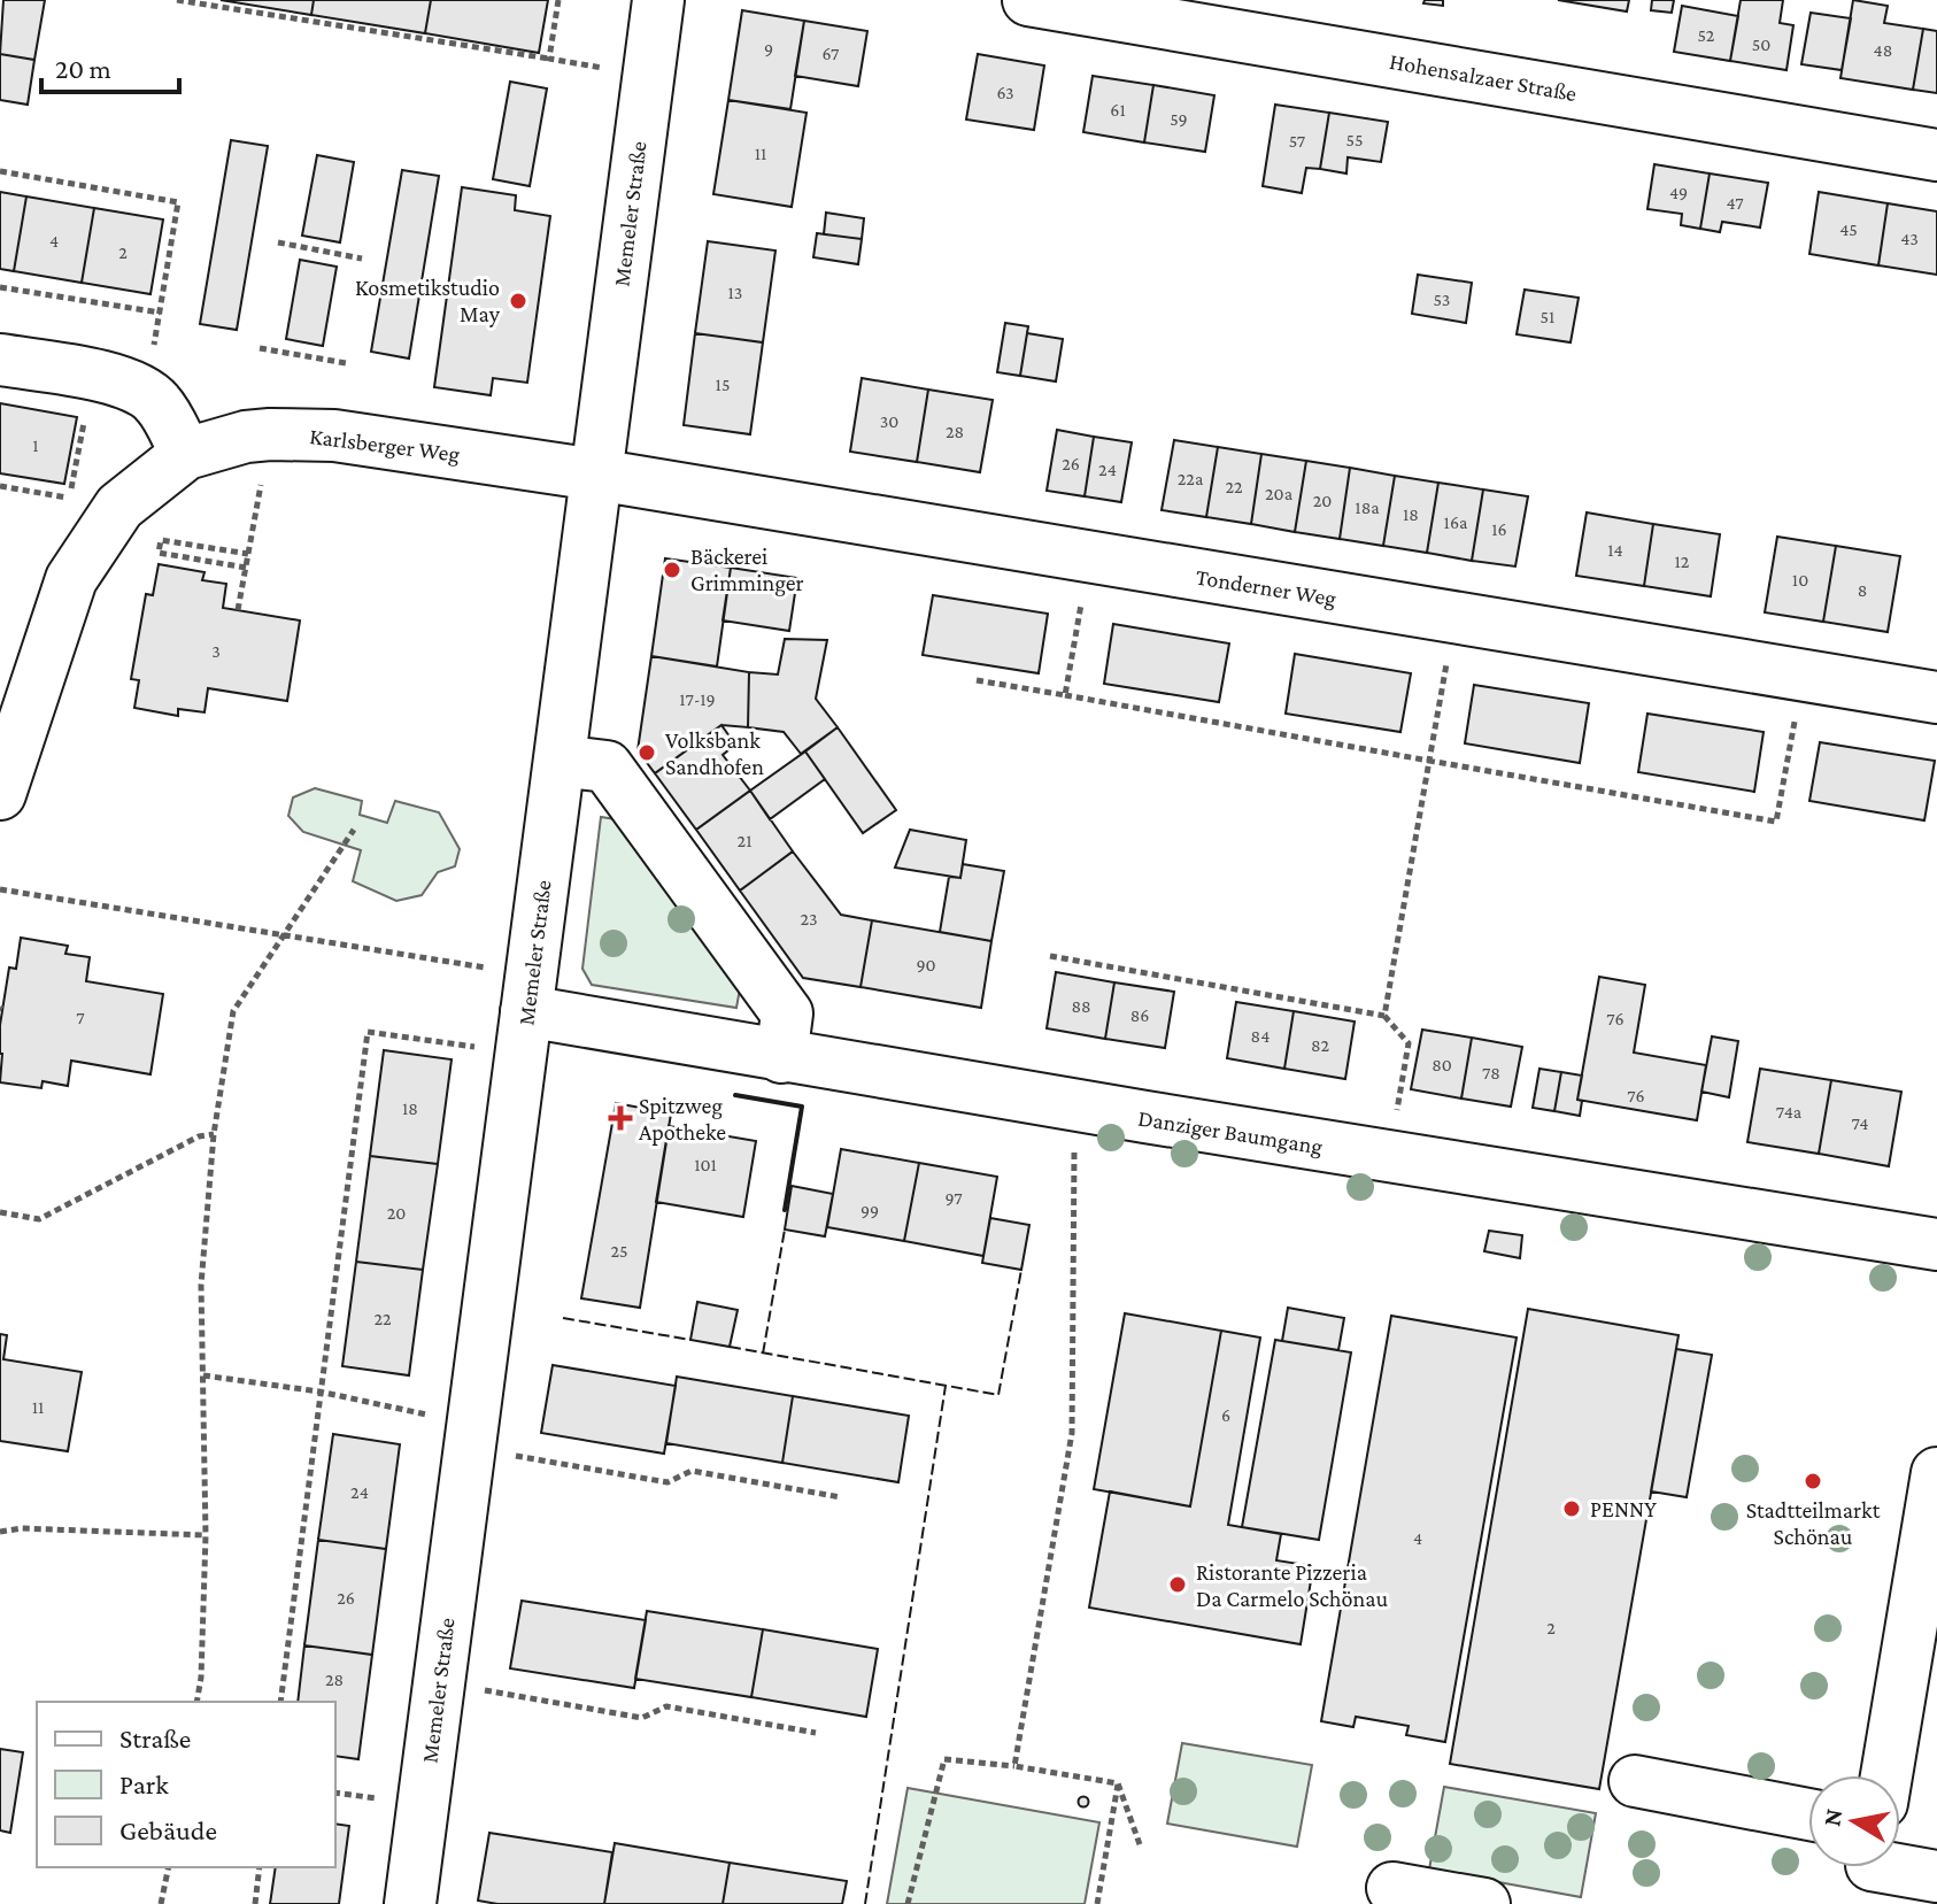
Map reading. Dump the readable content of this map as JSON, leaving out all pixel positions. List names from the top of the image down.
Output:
{
  "streets": {
    "street": [
      "Hohensalzaer Straße",
      "Memeler Straße",
      "Karlsberger Weg",
      "Tonderner Weg",
      "Danziger Baumgang"
    ]
  },
  "crossings": [
    ["Memeler Straße", "Karlsberger Weg"],
    ["Memeler Straße", "Tonderner Weg"],
    ["Memeler Straße", "Danziger Baumgang"],
    ["Karlsberger Weg", "Tonderner Weg"]
  ],
  "places": {
    "other": [
      "Kosmetikstudio May",
      "Bäckerei Grimminger",
      "Volksbank Sandhofen",
      "Stadtteilmarkt Schönau",
      "PENNY",
      "Ristorante Pizzeria Da Carmelo Schönau"
    ],
    "health": ["Spitzweg Apotheke"]
  },
  "house_numbers": [
    "52",
    "50",
    "9",
    "48",
    "67",
    "63",
    "61",
    "59",
    "55",
    "57",
    "11",
    "49",
    "47",
    "45",
    "43",
    "4",
    "2",
    "13",
    "53",
    "51",
    "15",
    "30",
    "28",
    "1",
    "26",
    "24",
    "22a",
    "22",
    "20a",
    "20",
    "18a",
    "18",
    "16a",
    "16",
    "14",
    "12",
    "10",
    "8",
    "3",
    "17-19",
    "21",
    "23",
    "90",
    "88",
    "86",
    "7",
    "76",
    "84",
    "82",
    "80",
    "78",
    "76",
    "18",
    "74a",
    "74",
    "101",
    "97",
    "99",
    "20",
    "25",
    "22",
    "11",
    "6",
    "24",
    "4",
    "26",
    "2",
    "28"
  ],
  "legend": ["Straße", "Park", "Gebäude"],
  "scale_bar": "20 m",
  "north": "left"
}
